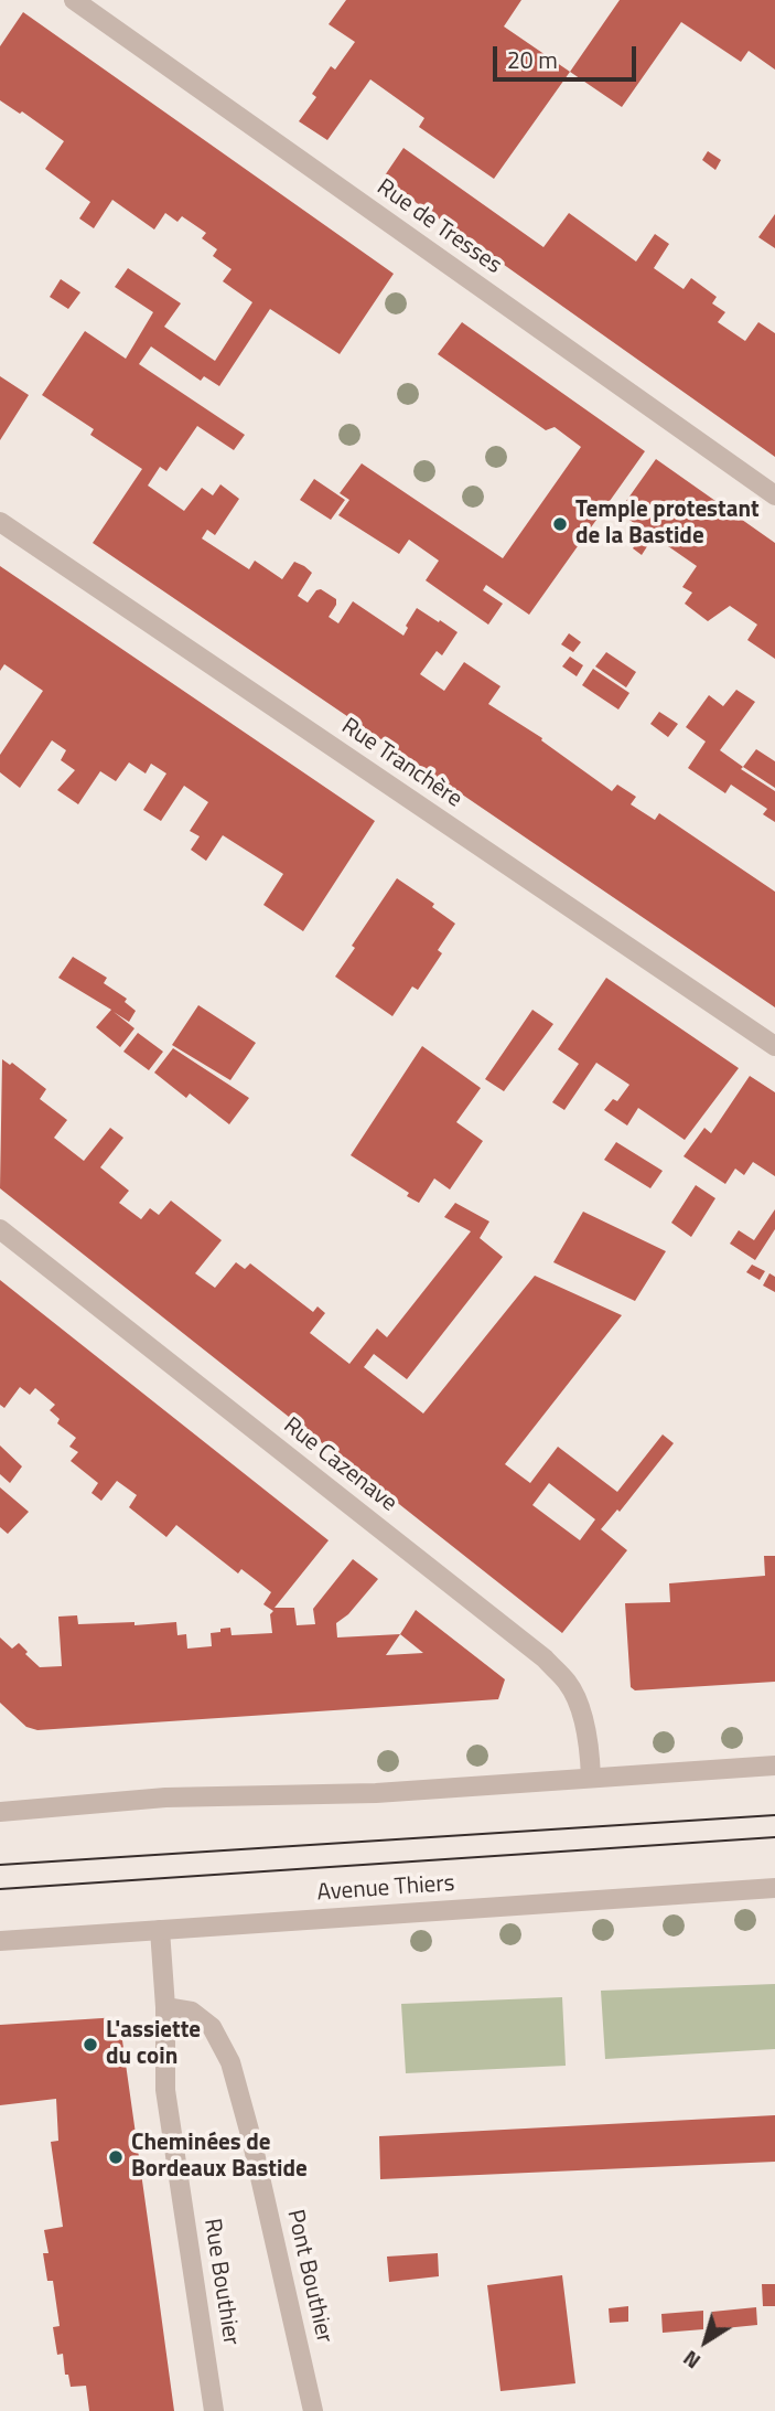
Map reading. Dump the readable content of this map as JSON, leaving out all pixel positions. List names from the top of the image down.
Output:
{
  "streets": {
    "street": [
      "Rue de Tresses",
      "Rue Tranchère",
      "Rue Cazenave",
      "Avenue Thiers",
      "Pont Bouthier",
      "Rue Bouthier"
    ]
  },
  "crossings": [
    ["Avenue Thiers", "Rue Bouthier"],
    ["Pont Bouthier", "Rue Bouthier"]
  ],
  "places": ["Temple protestant de la Bastide", "L'assiette du coin", "Cheminées de Bordeaux Bastide"],
  "scale_bar": "20 m",
  "north": "bottom left"
}
